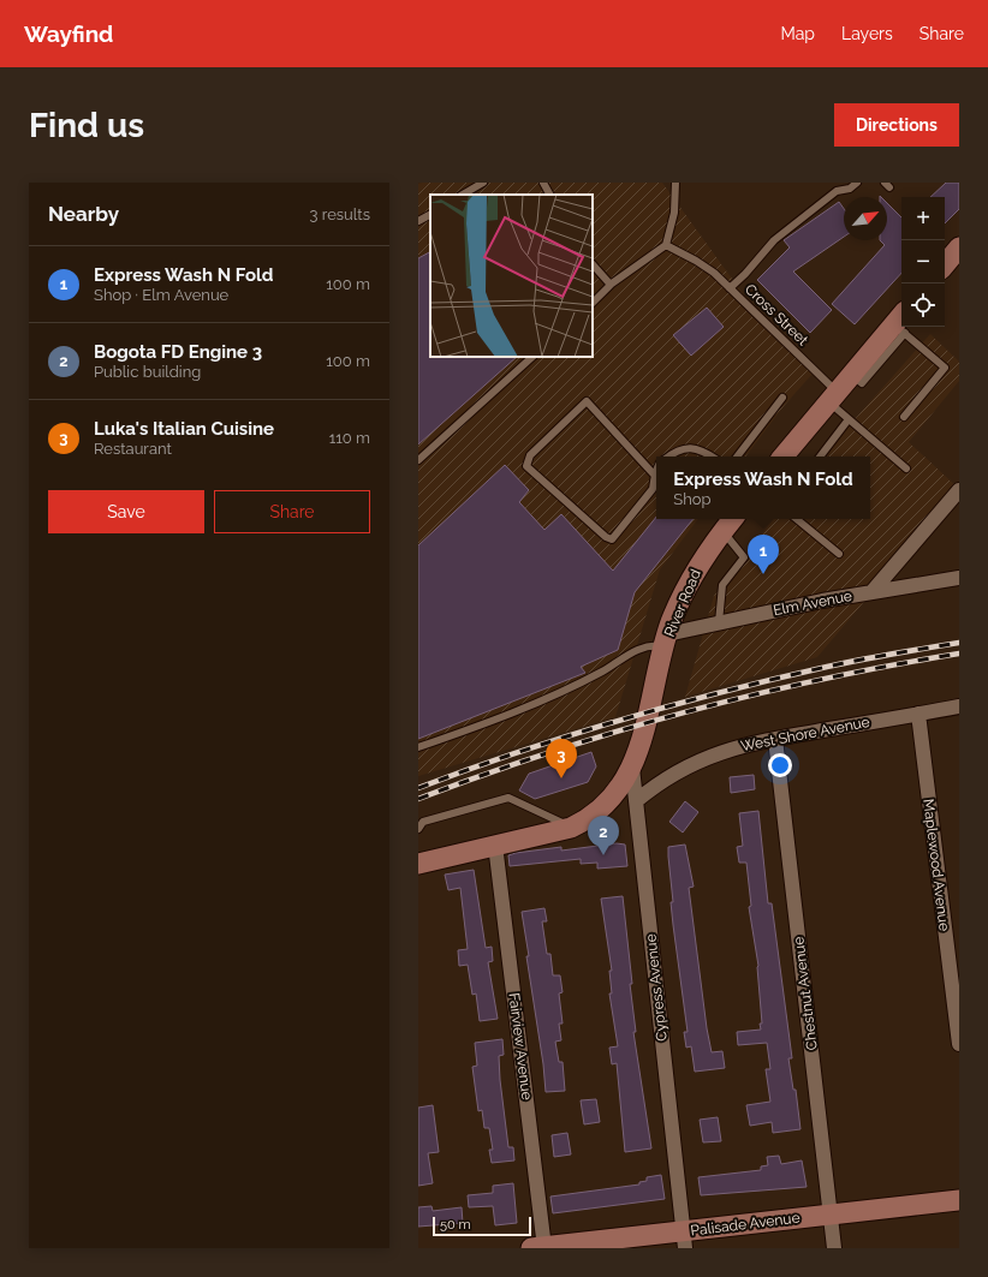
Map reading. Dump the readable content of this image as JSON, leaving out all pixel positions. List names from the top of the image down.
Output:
{
  "streets": {
    "main road": ["River Road", "Cypress Avenue", "Palisade Avenue"],
    "street": [
      "Elm Avenue",
      "West Shore Avenue",
      "Maplewood Avenue",
      "Chestnut Avenue",
      "Fairview Avenue"
    ],
    "lane": ["Cross Street"]
  },
  "crossings": [
    ["River Road", "Elm Avenue"],
    ["River Road", "Cypress Avenue"],
    ["West Shore Avenue", "Maplewood Avenue"],
    ["West Shore Avenue", "Cypress Avenue"],
    ["West Shore Avenue", "Chestnut Avenue"],
    ["Cypress Avenue", "Palisade Avenue"],
    ["Chestnut Avenue", "Palisade Avenue"],
    ["Fairview Avenue", "Palisade Avenue"]
  ],
  "scale_bar": "50 m",
  "north": "top right",
  "page": {
    "header": "Wayfind",
    "nav": ["Map", "Layers", "Share"],
    "buttons": [
      "Directions",
      ["Save", "Share"]
    ],
    "title": "Find us",
    "heading": ["Nearby", "3 results"],
    "map_buttons": ["+", "−"],
    "list": [
      {
        "mark": "1",
        "name": "Express Wash N Fold",
        "note": "Shop · Elm Avenue",
        "value": "100 m"
      },
      {
        "mark": "2",
        "name": "Bogota FD Engine 3",
        "note": "Public building",
        "value": "100 m"
      },
      {
        "mark": "3",
        "name": "Luka's Italian Cuisine",
        "note": "Restaurant",
        "value": "110 m"
      }
    ],
    "popup": ["Express Wash N Fold", "Shop"],
    "pins": ["1", "3", "2"],
    "scale": "50 m"
  }
}
